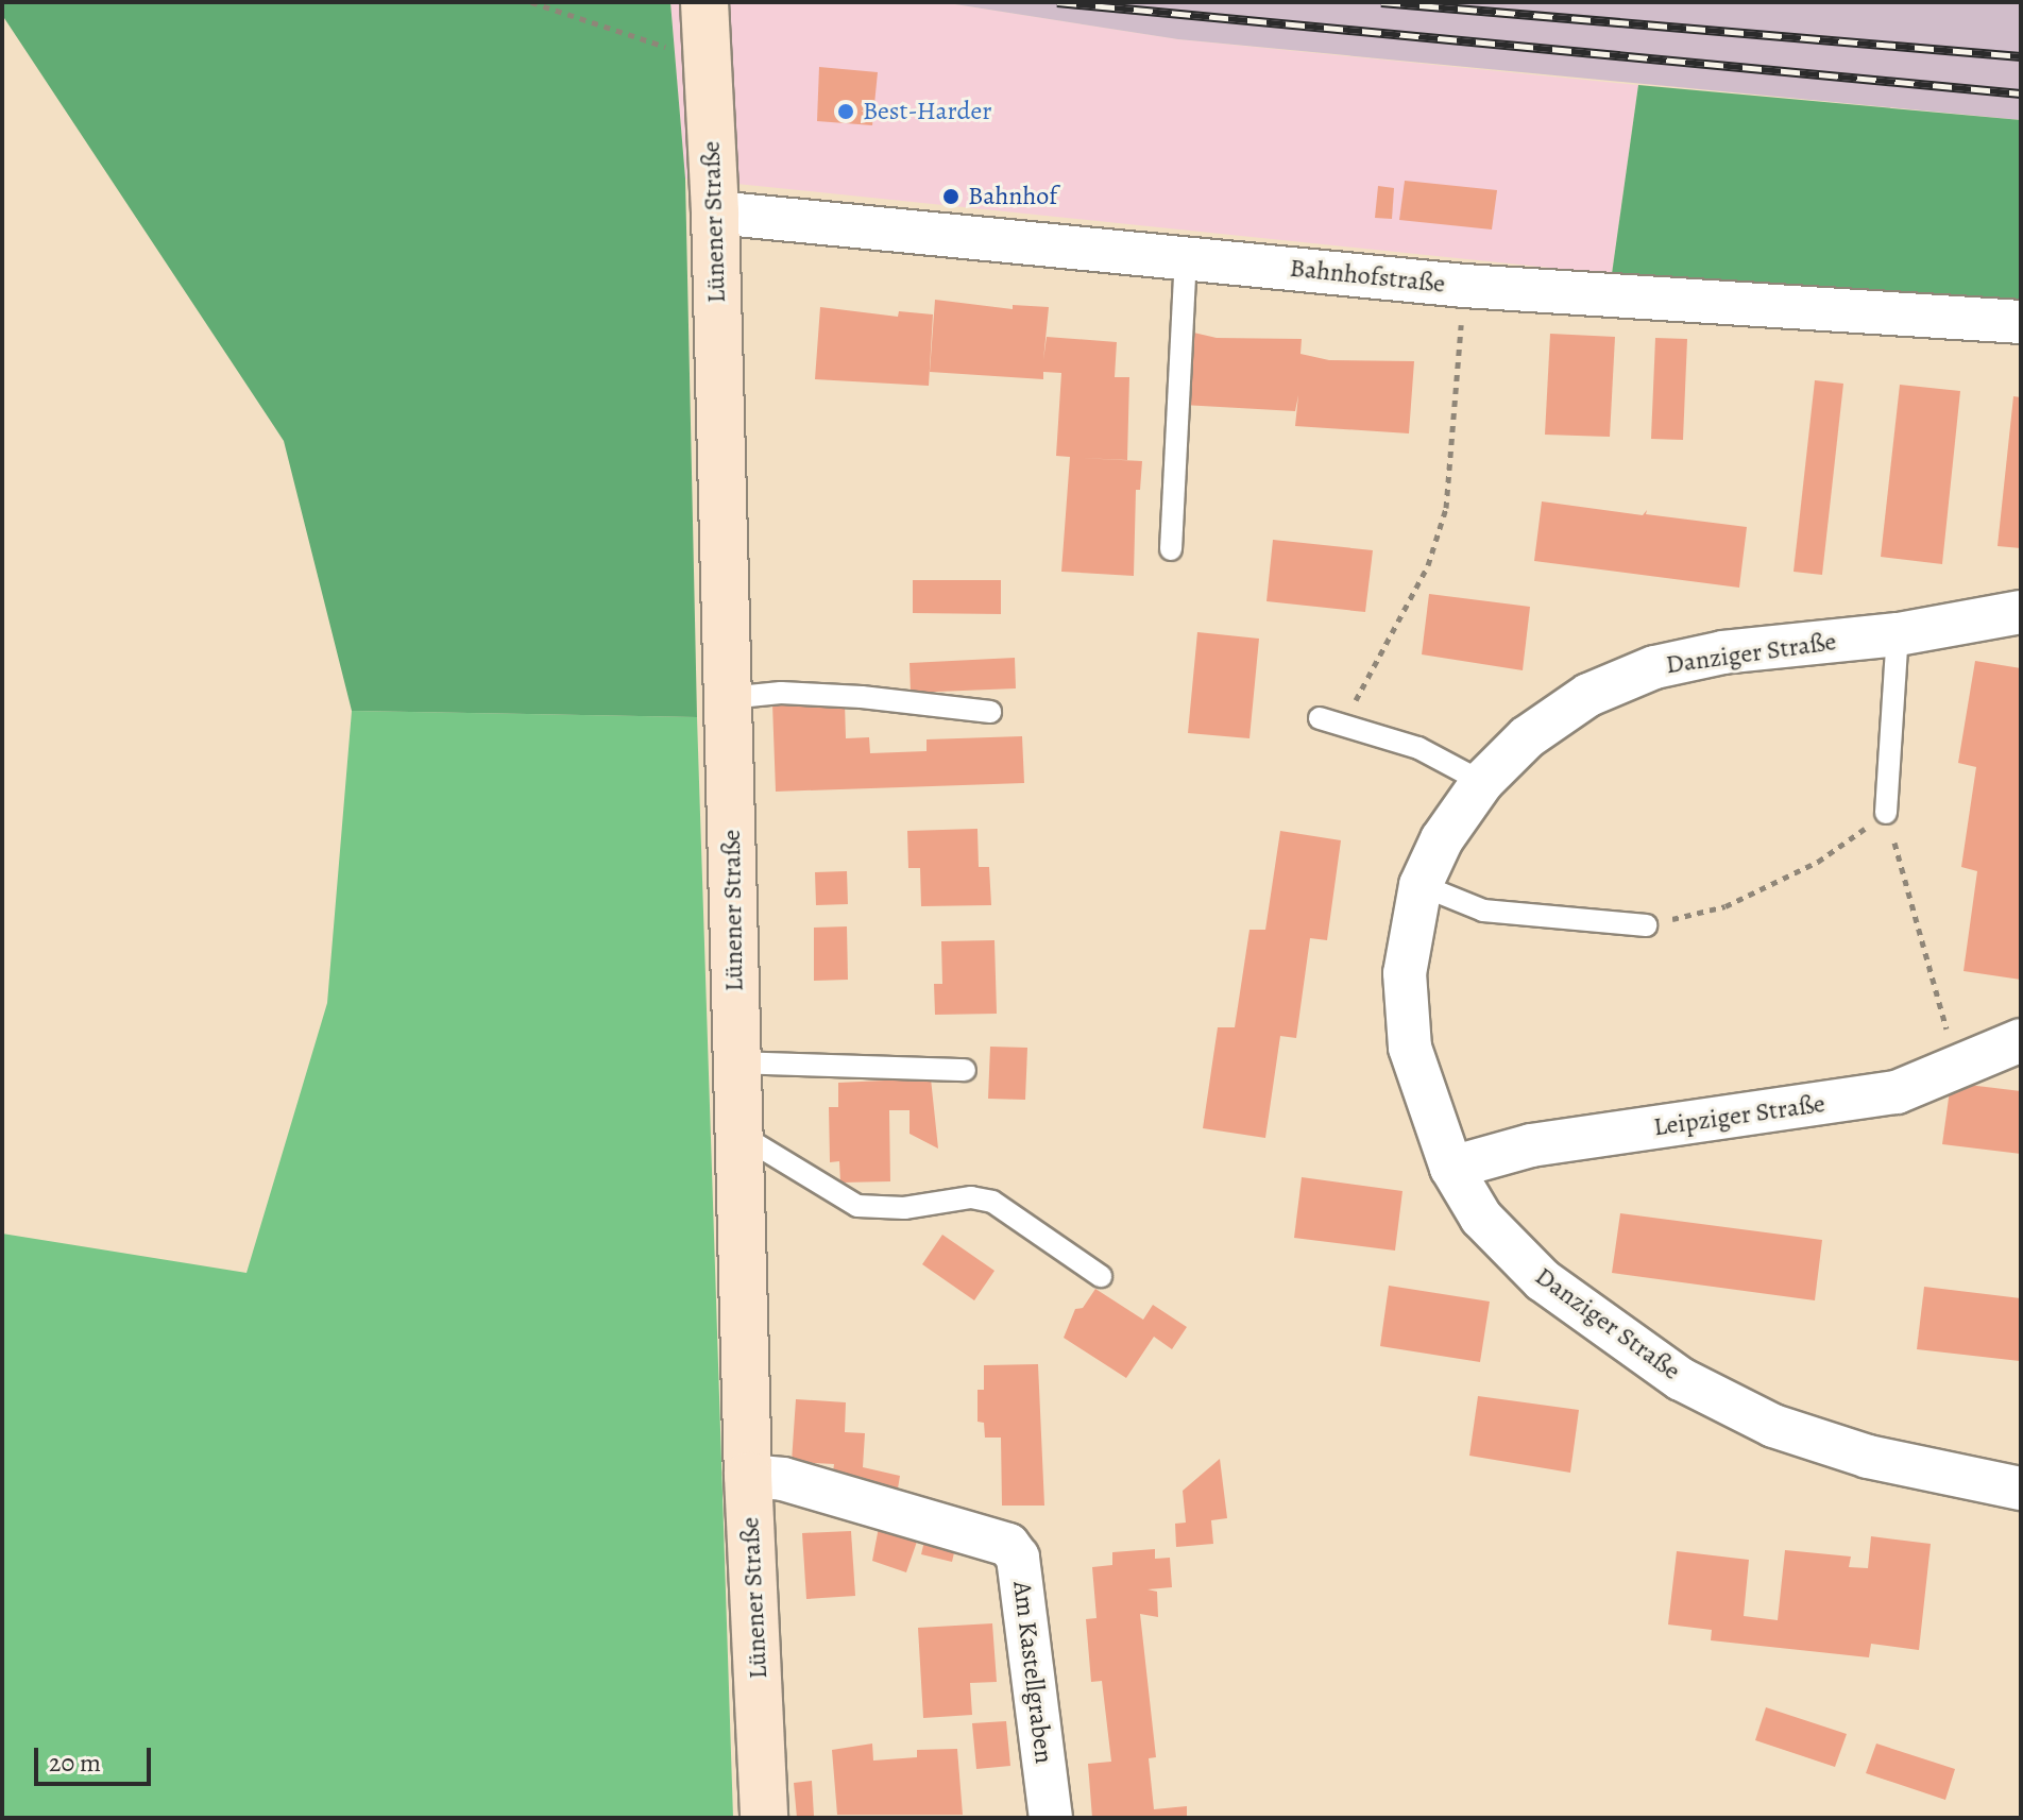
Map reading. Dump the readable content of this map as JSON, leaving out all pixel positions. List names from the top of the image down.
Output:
{
  "streets": {
    "main road": ["Lünener Straße"],
    "street": [
      "Bahnhofstraße",
      "Danziger Straße",
      "Leipziger Straße",
      "Am Kastellgraben"
    ]
  },
  "crossings": [
    ["Lünener Straße", "Bahnhofstraße"],
    ["Lünener Straße", "Am Kastellgraben"],
    ["Danziger Straße", "Leipziger Straße"]
  ],
  "places": ["Best-Harder", "Bahnhof"],
  "scale_bar": "20 m"
}
